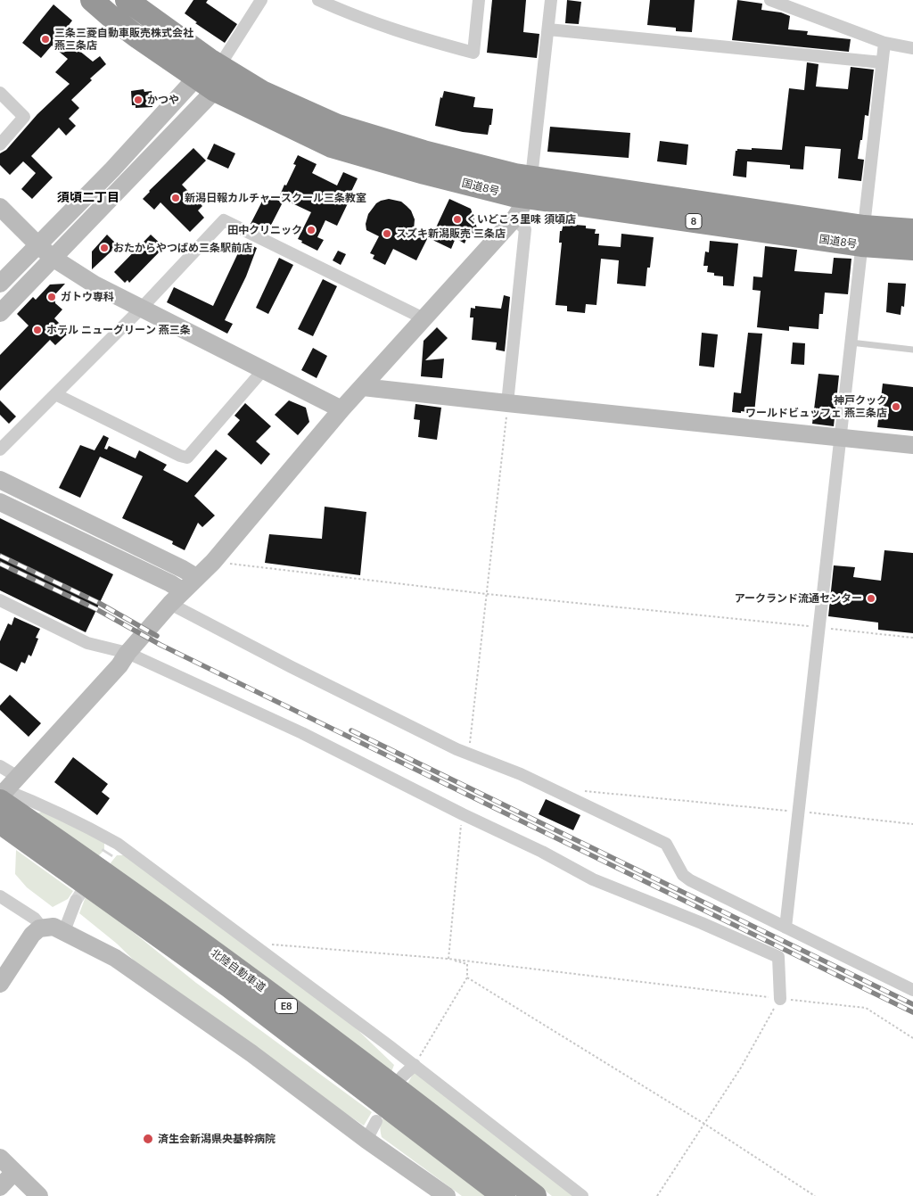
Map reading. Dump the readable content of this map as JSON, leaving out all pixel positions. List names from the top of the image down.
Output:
{
  "streets": {
    "highway": [
      "国道8号",
      "8",
      "北陸自動車道",
      "E8"
    ]
  },
  "districts": ["須頃二丁目"],
  "places": [
    "三条三菱自動車販売株式会社 燕三条店",
    "かつや",
    "新潟日報カルチャースクール三条教室",
    "くいどころ里味 須頃店",
    "田中クリニック",
    "スズキ新潟販売 三条店",
    "おたからやつばめ三条駅前店",
    "ガトウ専科",
    "ホテル ニューグリーン 燕三条",
    "神戸クック ワールドビュッフェ 燕三条店",
    "アークランド流通センター",
    "済生会新潟県央基幹病院"
  ]
}
